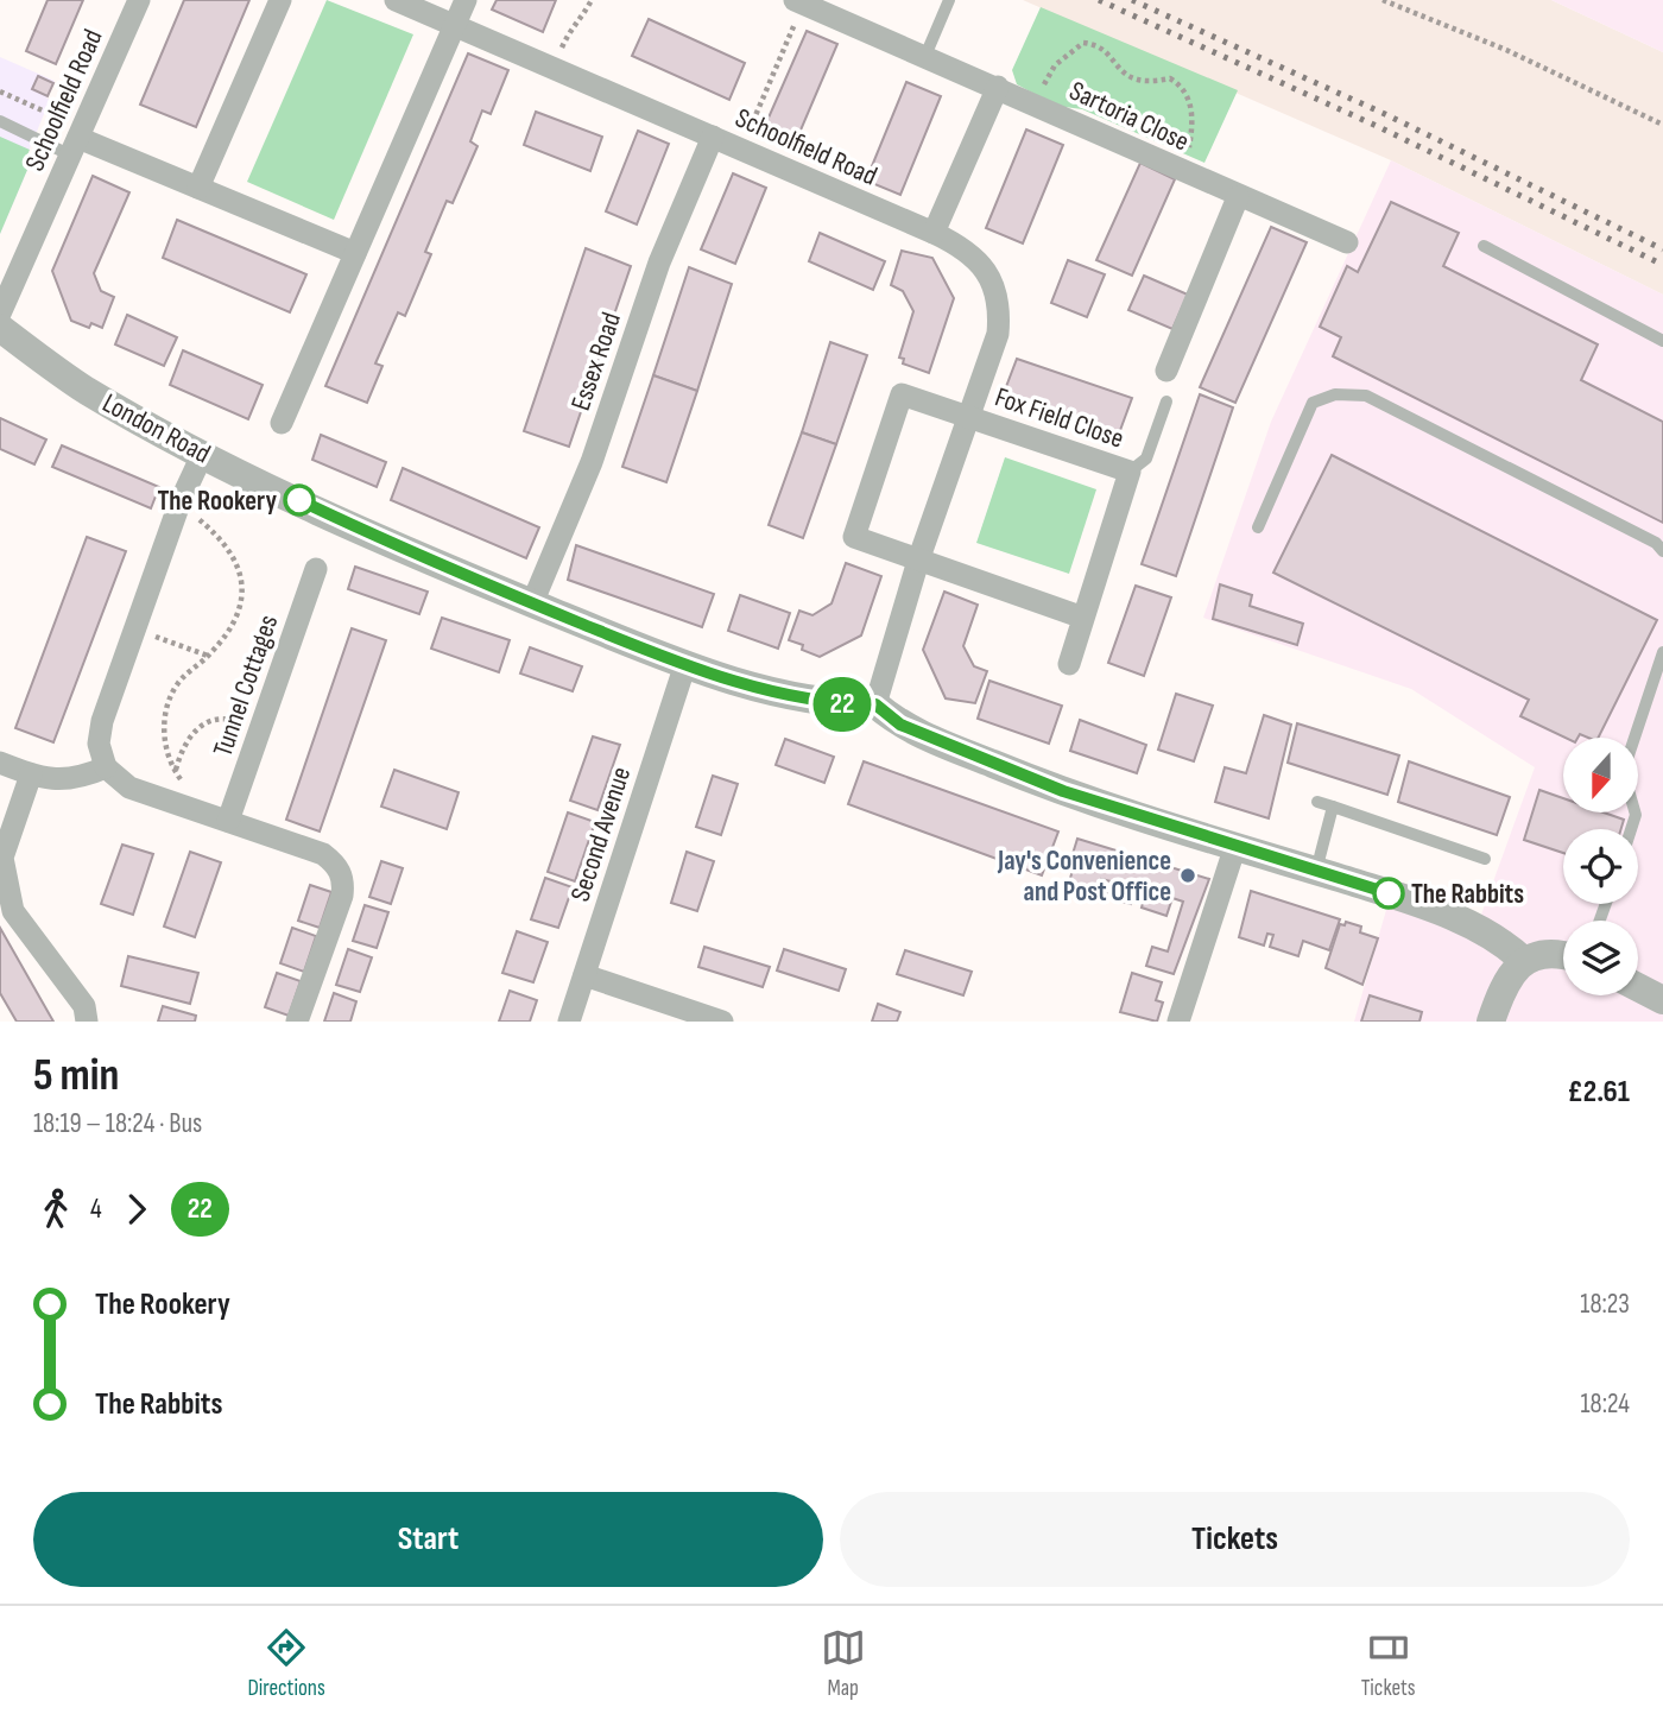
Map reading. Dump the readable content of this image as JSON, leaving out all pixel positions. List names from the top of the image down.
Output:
{
  "streets": {
    "street": [
      "Schoolfield Road",
      "Sartoria Close",
      "Essex Road",
      "Fox Field Close",
      "London Road",
      "Tunnel Cottages",
      "Second Avenue"
    ]
  },
  "crossings": [
    ["Schoolfield Road", "Essex Road"],
    ["Schoolfield Road", "Fox Field Close"],
    ["Schoolfield Road", "London Road"],
    ["Essex Road", "London Road"],
    ["London Road", "Second Avenue"]
  ],
  "places": ["The Rookery", "Jay's Convenience and Post Office", "The Rabbits"],
  "lines": ["bus line 22"],
  "north": "bottom",
  "page": {
    "on_map": "22",
    "heading": ["5 min", "18:19 – 18:24 · Bus", "£2.61"],
    "legs": ["4", "22"],
    "list": [
      {
        "name": "The Rookery",
        "value": "18:23"
      },
      {
        "name": "The Rabbits",
        "value": "18:24"
      }
    ],
    "buttons": ["Start", "Tickets"],
    "tabs": ["Directions", "Map", "Tickets"]
  }
}
